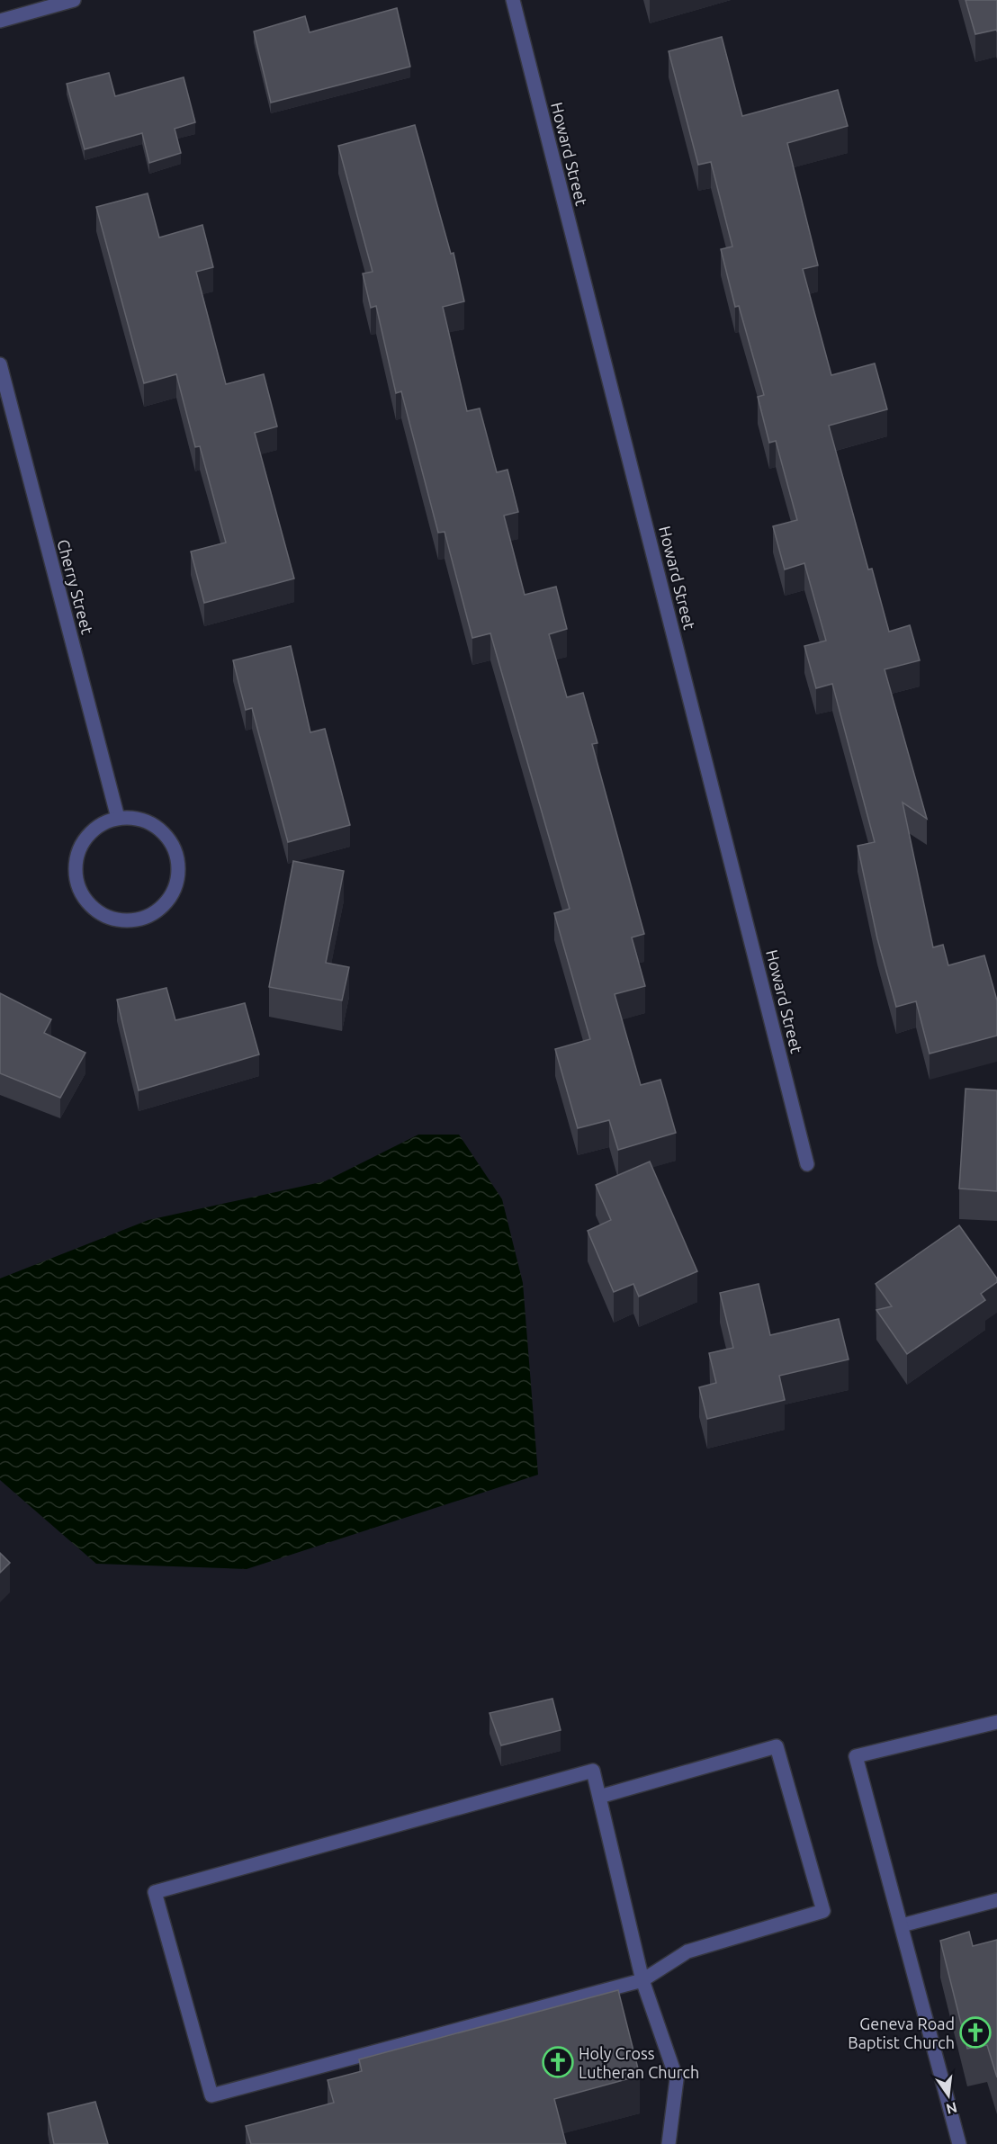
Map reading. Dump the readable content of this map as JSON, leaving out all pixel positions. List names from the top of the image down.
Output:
{
  "streets": {
    "street": ["Howard Street", "Cherry Street"]
  },
  "places": {
    "church": ["Geneva Road Baptist Church", "Holy Cross Lutheran Church"]
  },
  "north": "bottom"
}
